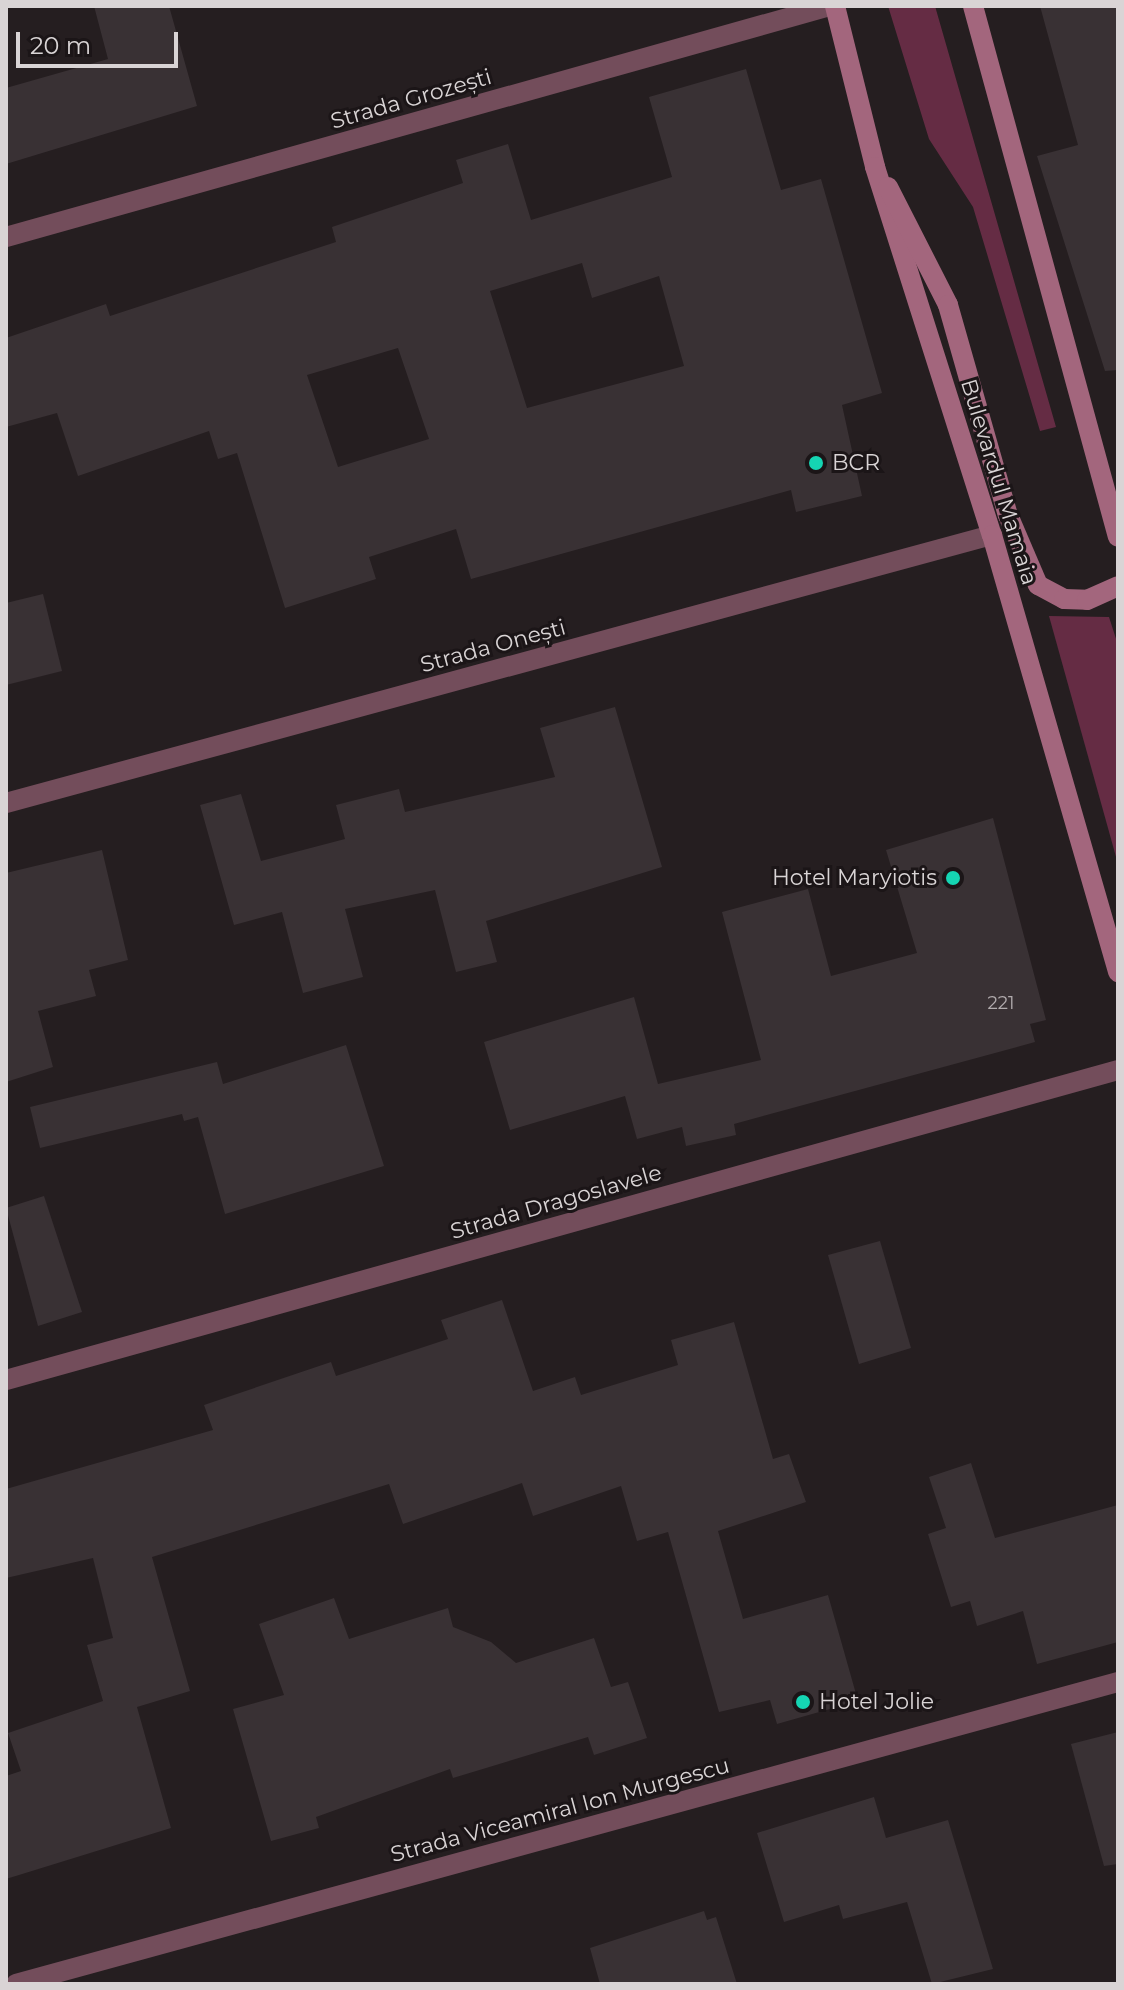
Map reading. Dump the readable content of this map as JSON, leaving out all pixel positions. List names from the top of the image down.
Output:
{
  "streets": {
    "main road": ["Bulevardul Mamaia"],
    "street": [
      "Strada Grozești",
      "Strada Onești",
      "Strada Dragoslavele",
      "Strada Viceamiral Ion Murgescu"
    ]
  },
  "crossings": [
    ["Strada Grozești", "Bulevardul Mamaia"],
    ["Bulevardul Mamaia", "Strada Onești"]
  ],
  "places": ["BCR", "Hotel Maryiotis", "Hotel Jolie"],
  "house_numbers": ["221"],
  "scale_bar": "20 m"
}
